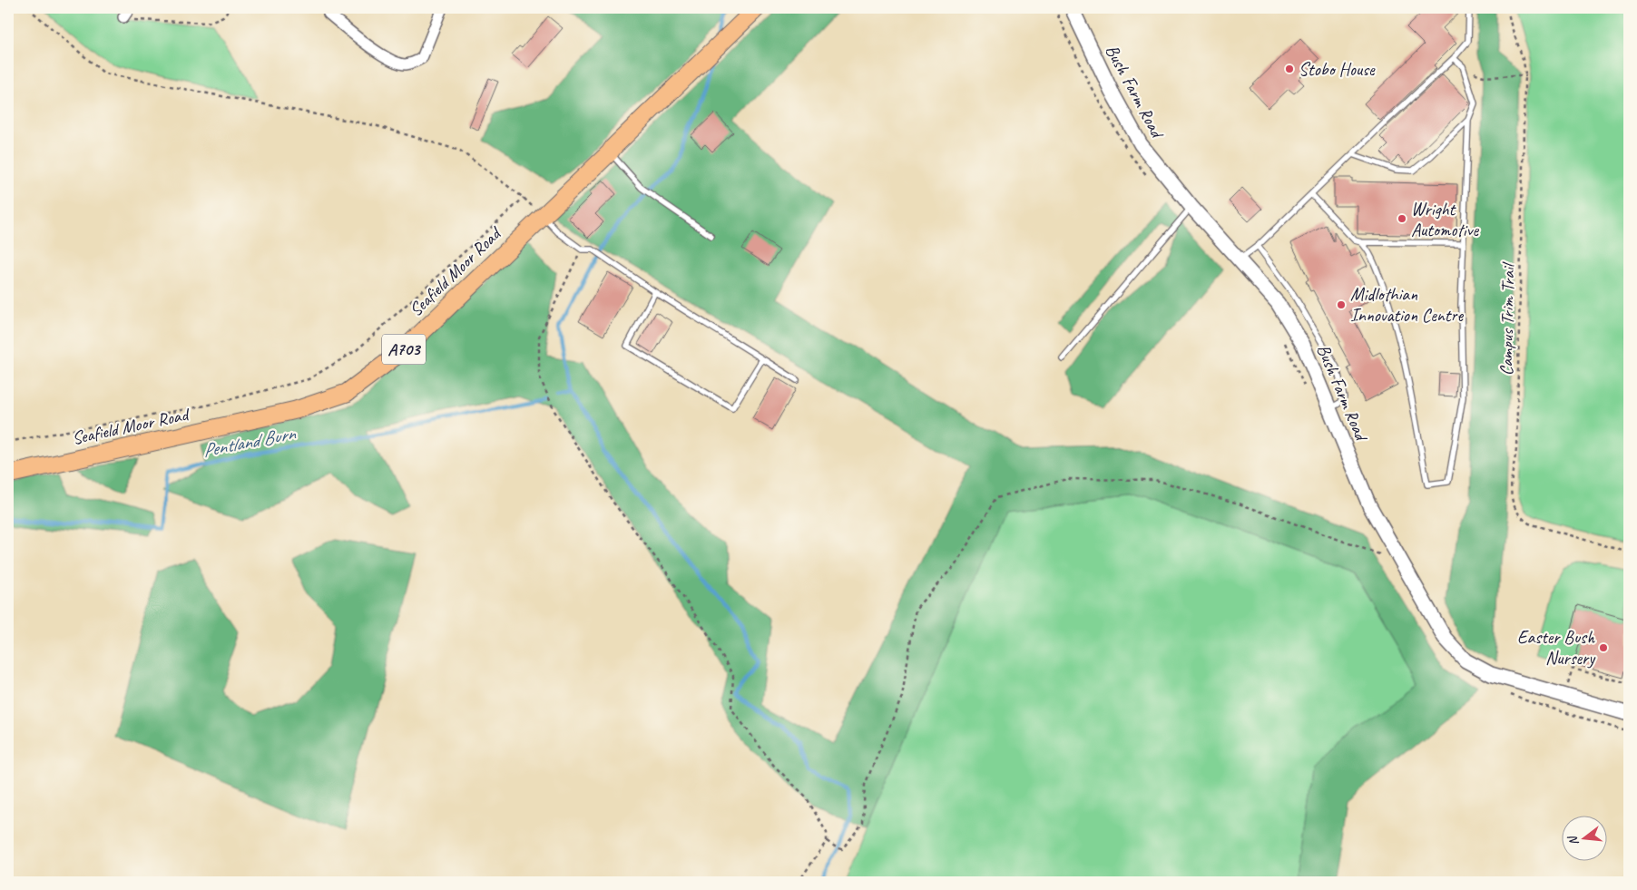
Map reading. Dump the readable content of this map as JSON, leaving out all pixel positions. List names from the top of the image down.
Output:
{
  "streets": {
    "main road": ["Seafield Moor Road", "A703"],
    "street": ["Bush Farm Road"],
    "path": ["Campus Trim Trail"]
  },
  "water": ["Pentland Burn"],
  "places": [
    "Stobo House",
    "Wright Automotive",
    "Midlothian Innovation Centre",
    "Easter Bush Nursery"
  ],
  "north": "left"
}
